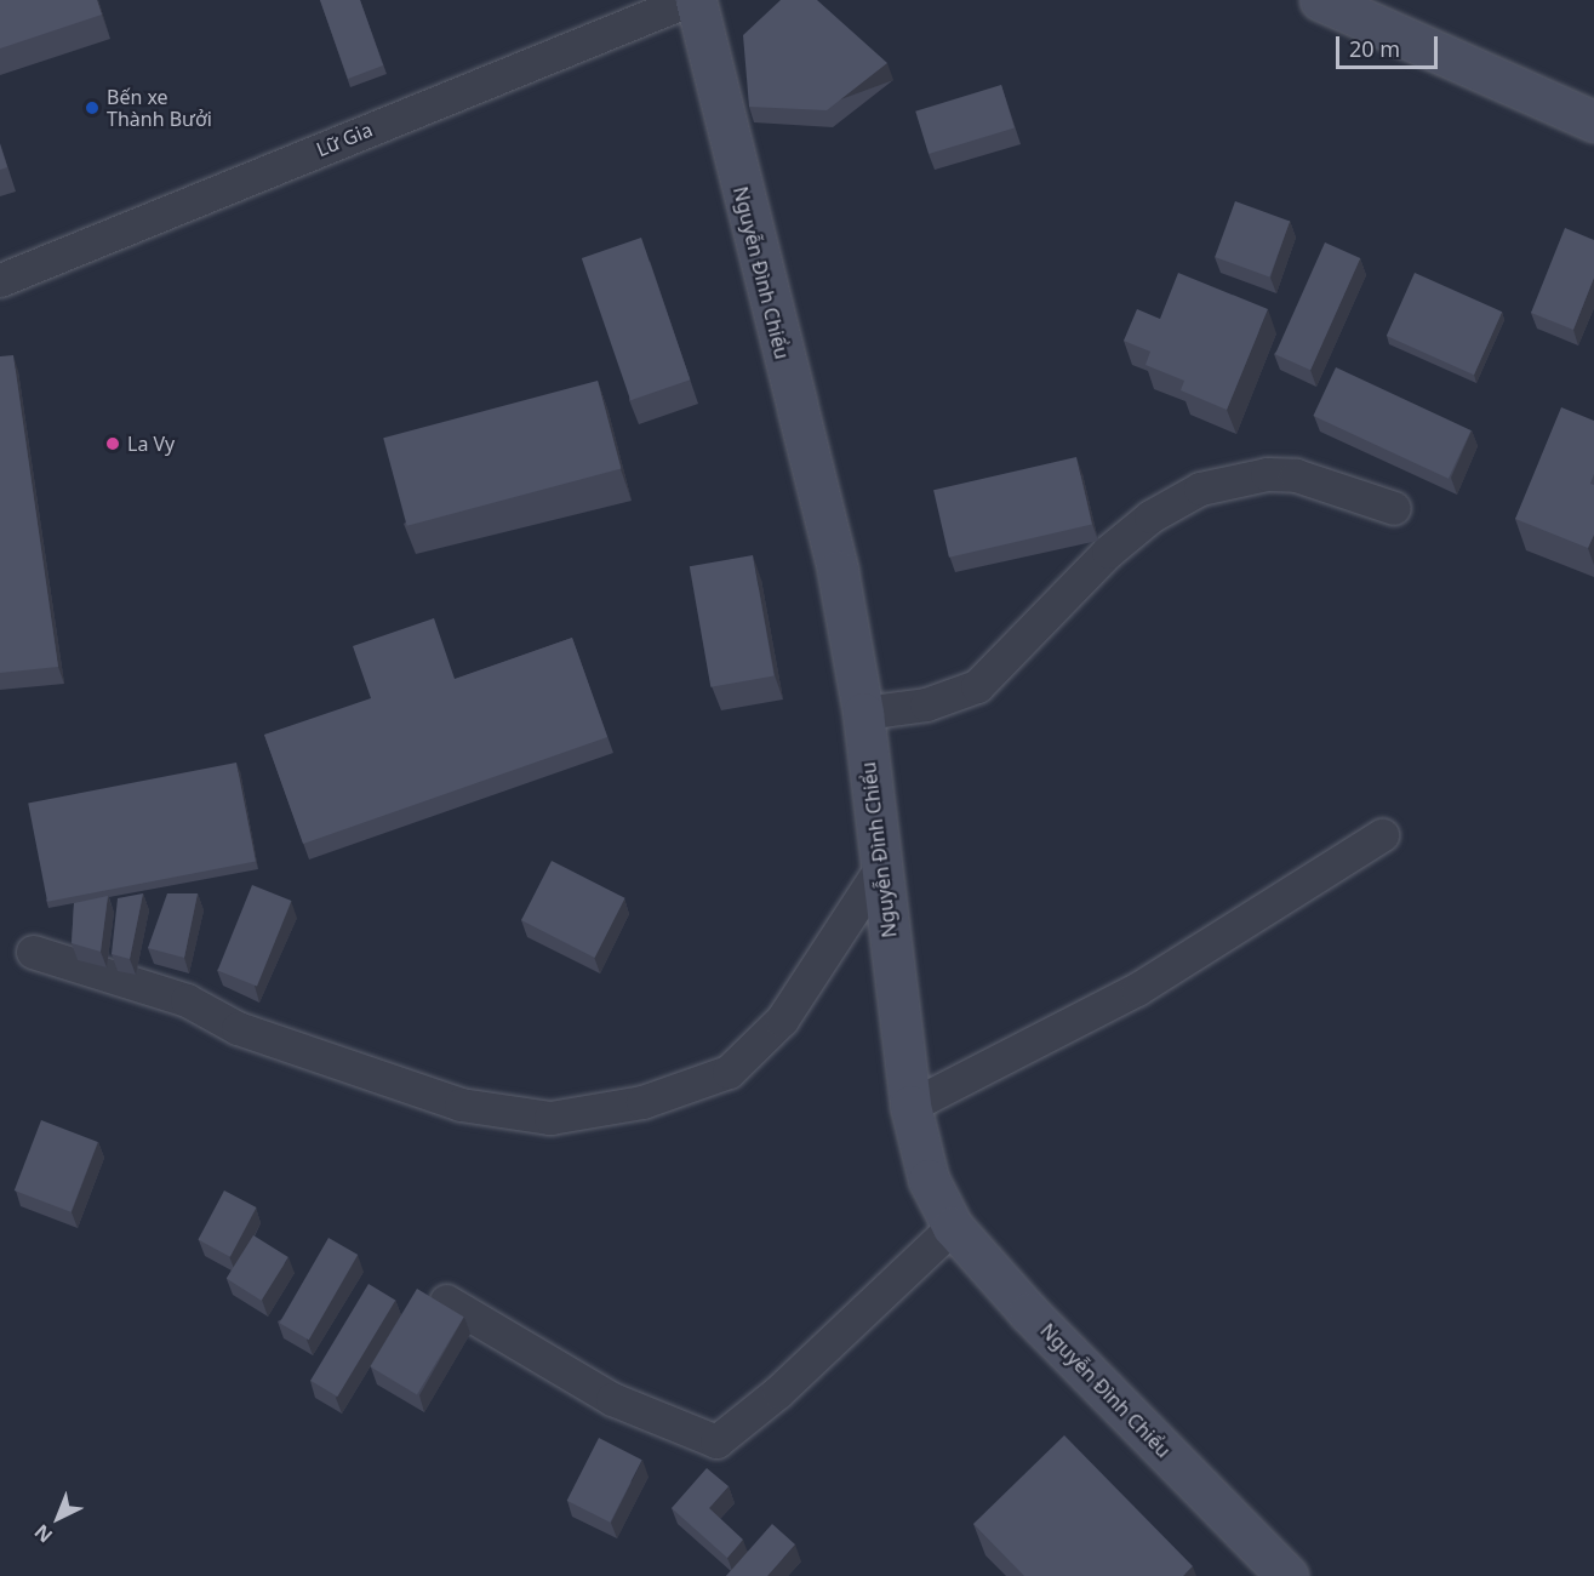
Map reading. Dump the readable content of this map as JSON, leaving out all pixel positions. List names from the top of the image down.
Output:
{
  "streets": {
    "main road": ["Nguyễn Đình Chiểu"],
    "street": ["Lữ Gia"]
  },
  "places": ["Bến xe Thành Bưởi", "La Vy"],
  "scale_bar": "20 m",
  "north": "bottom left"
}
